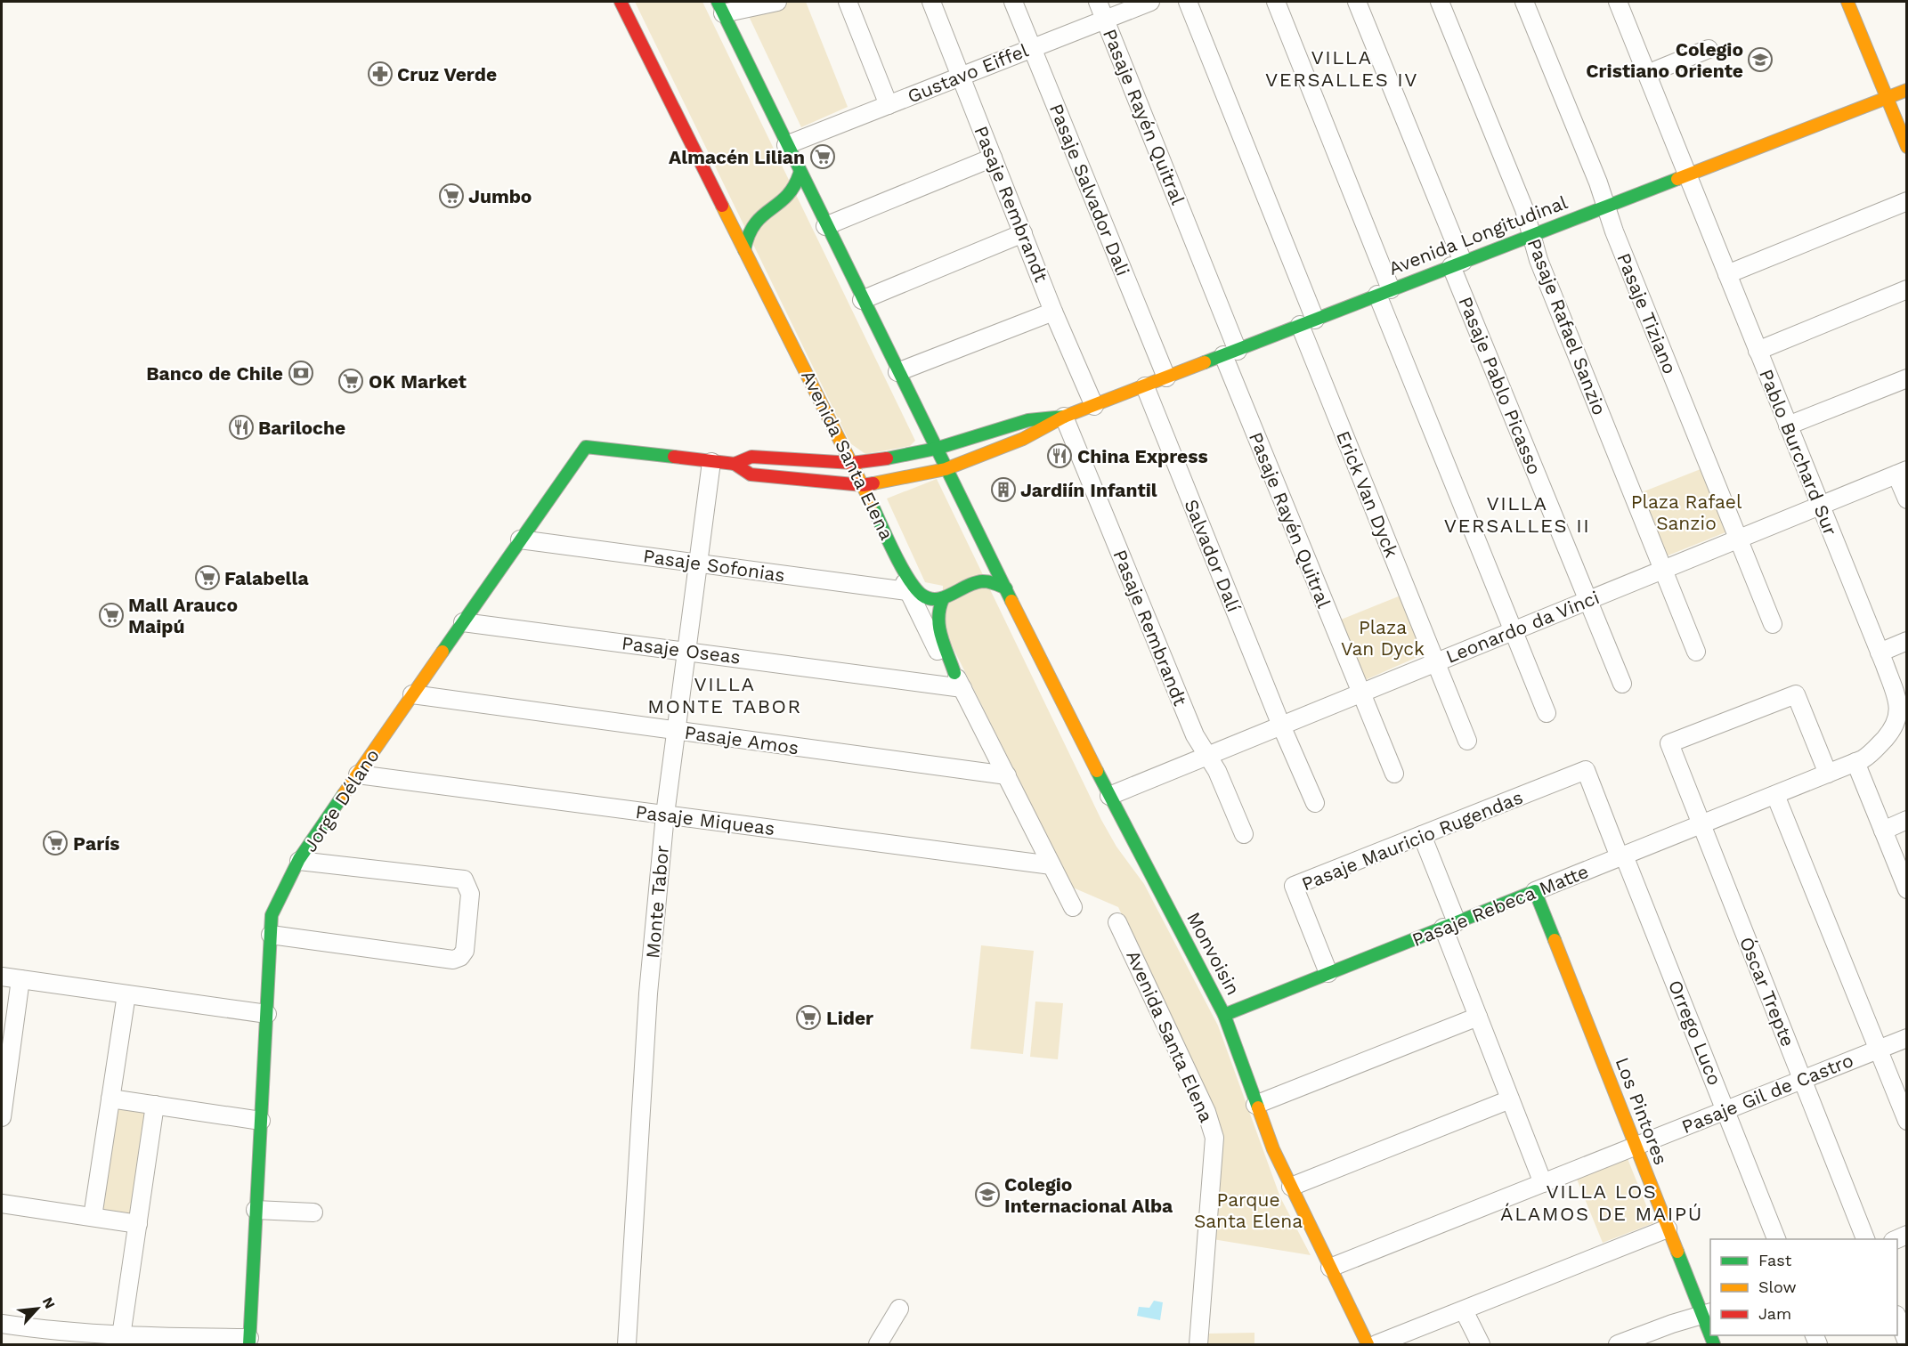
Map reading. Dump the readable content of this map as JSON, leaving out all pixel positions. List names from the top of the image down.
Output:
{
  "streets": {
    "street": [
      "Gustavo Eiffel",
      "Pasaje Rayén Quitral",
      "Pasaje Salvador Dali",
      "Pasaje Rembrandt",
      "Avenida Longitudinal",
      "Pasaje Tiziano",
      "Pasaje Rafael Sanzio",
      "Pasaje Pablo Picasso",
      "Pablo Burchard Sur",
      "Avenida Santa Elena",
      "Erick Van Dyck",
      "Salvador Dalí",
      "Pasaje Sofonias",
      "Leonardo da Vinci",
      "Pasaje Oseas",
      "Pasaje Amos",
      "Jorge Délano",
      "Pasaje Miqueas",
      "Pasaje Mauricio Rugendas",
      "Monte Tabor",
      "Pasaje Rebeca Matte",
      "Monvoisin",
      "Óscar Trepte",
      "Orrego Luco",
      "Pasaje Gil de Castro",
      "Los Pintores"
    ]
  },
  "crossings": [
    ["Gustavo Eiffel", "Pasaje Rayén Quitral"],
    ["Gustavo Eiffel", "Pasaje Salvador Dali"],
    ["Gustavo Eiffel", "Pasaje Rembrandt"],
    ["Pasaje Rayén Quitral", "Avenida Longitudinal"],
    ["Pasaje Rayén Quitral", "Leonardo da Vinci"],
    ["Pasaje Salvador Dali", "Avenida Longitudinal"],
    ["Pasaje Rembrandt", "Avenida Longitudinal"],
    ["Pasaje Rembrandt", "Leonardo da Vinci"],
    ["Avenida Longitudinal", "Pasaje Tiziano"],
    ["Avenida Longitudinal", "Pasaje Rafael Sanzio"],
    ["Avenida Longitudinal", "Pasaje Pablo Picasso"],
    ["Avenida Longitudinal", "Pablo Burchard Sur"],
    ["Avenida Longitudinal", "Avenida Santa Elena"],
    ["Avenida Longitudinal", "Erick Van Dyck"],
    ["Avenida Longitudinal", "Salvador Dalí"],
    ["Avenida Longitudinal", "Jorge Délano"],
    ["Avenida Longitudinal", "Monte Tabor"],
    ["Pasaje Tiziano", "Leonardo da Vinci"],
    ["Pasaje Rafael Sanzio", "Leonardo da Vinci"],
    ["Pasaje Pablo Picasso", "Leonardo da Vinci"],
    ["Pablo Burchard Sur", "Leonardo da Vinci"],
    ["Pablo Burchard Sur", "Pasaje Rebeca Matte"],
    ["Avenida Santa Elena", "Pasaje Sofonias"],
    ["Avenida Santa Elena", "Pasaje Oseas"],
    ["Avenida Santa Elena", "Pasaje Amos"],
    ["Avenida Santa Elena", "Pasaje Miqueas"],
    ["Erick Van Dyck", "Leonardo da Vinci"],
    ["Salvador Dalí", "Leonardo da Vinci"],
    ["Pasaje Sofonias", "Jorge Délano"],
    ["Pasaje Sofonias", "Monte Tabor"],
    ["Leonardo da Vinci", "Monvoisin"],
    ["Pasaje Oseas", "Jorge Délano"],
    ["Pasaje Oseas", "Monte Tabor"],
    ["Pasaje Amos", "Jorge Délano"],
    ["Pasaje Amos", "Monte Tabor"],
    ["Jorge Délano", "Pasaje Miqueas"],
    ["Pasaje Miqueas", "Monte Tabor"],
    ["Pasaje Mauricio Rugendas", "Pasaje Rebeca Matte"],
    ["Pasaje Mauricio Rugendas", "Orrego Luco"],
    ["Pasaje Rebeca Matte", "Monvoisin"],
    ["Pasaje Rebeca Matte", "Óscar Trepte"],
    ["Pasaje Rebeca Matte", "Orrego Luco"],
    ["Pasaje Rebeca Matte", "Los Pintores"],
    ["Monvoisin", "Pasaje Gil de Castro"],
    ["Óscar Trepte", "Pasaje Gil de Castro"],
    ["Orrego Luco", "Pasaje Gil de Castro"],
    ["Pasaje Gil de Castro", "Los Pintores"]
  ],
  "districts": [
    "VILLA VERSALLES IV",
    "VILLA VERSALLES II",
    "VILLA MONTE TABOR",
    "VILLA LOS ÁLAMOS DE MAIPÚ"
  ],
  "parks": ["Plaza Rafael Sanzio", "Plaza Van Dyck", "Parque Santa Elena"],
  "places": {
    "school or university": ["Colegio Cristiano Oriente", "Colegio Internacional Alba"],
    "pharmacy": ["Cruz Verde"],
    "supermarket": [
      "Almacén Lilian",
      "Jumbo",
      "OK Market",
      "Falabella",
      "Mall Arauco Maipú",
      "París",
      "Lider"
    ],
    "bank": ["Banco de Chile"],
    "restaurant": ["Bariloche", "China Express"],
    "building": ["Jardiín Infantil"]
  },
  "legend": ["Fast", "Slow", "Jam"],
  "north": "top right"
}
